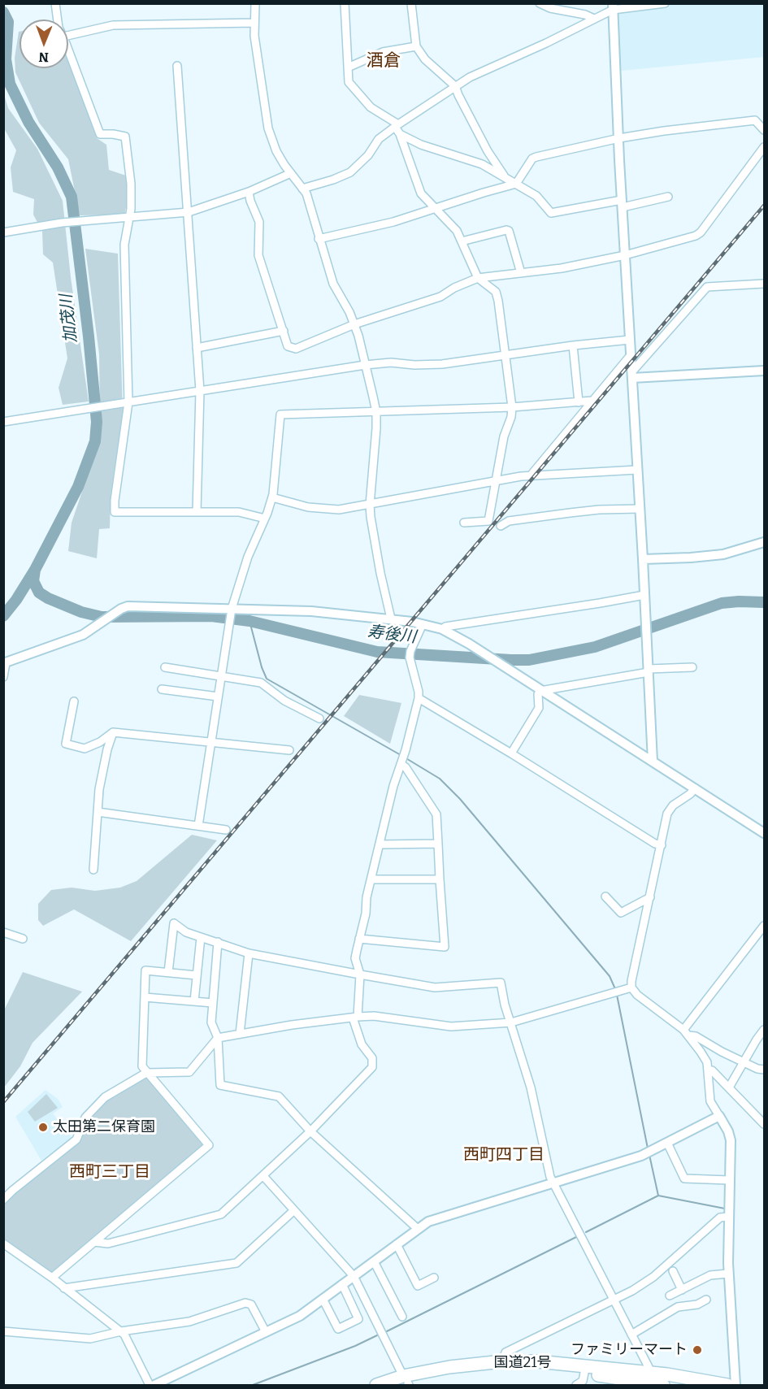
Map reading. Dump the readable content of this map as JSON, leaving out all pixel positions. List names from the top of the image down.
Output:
{
  "streets": {
    "highway": ["国道21号"]
  },
  "districts": ["酒倉", "西町四丁目", "西町三丁目"],
  "water": ["加茂川", "寿後川"],
  "places": ["太田第二保育園", "ファミリーマート"],
  "north": "bottom"
}
